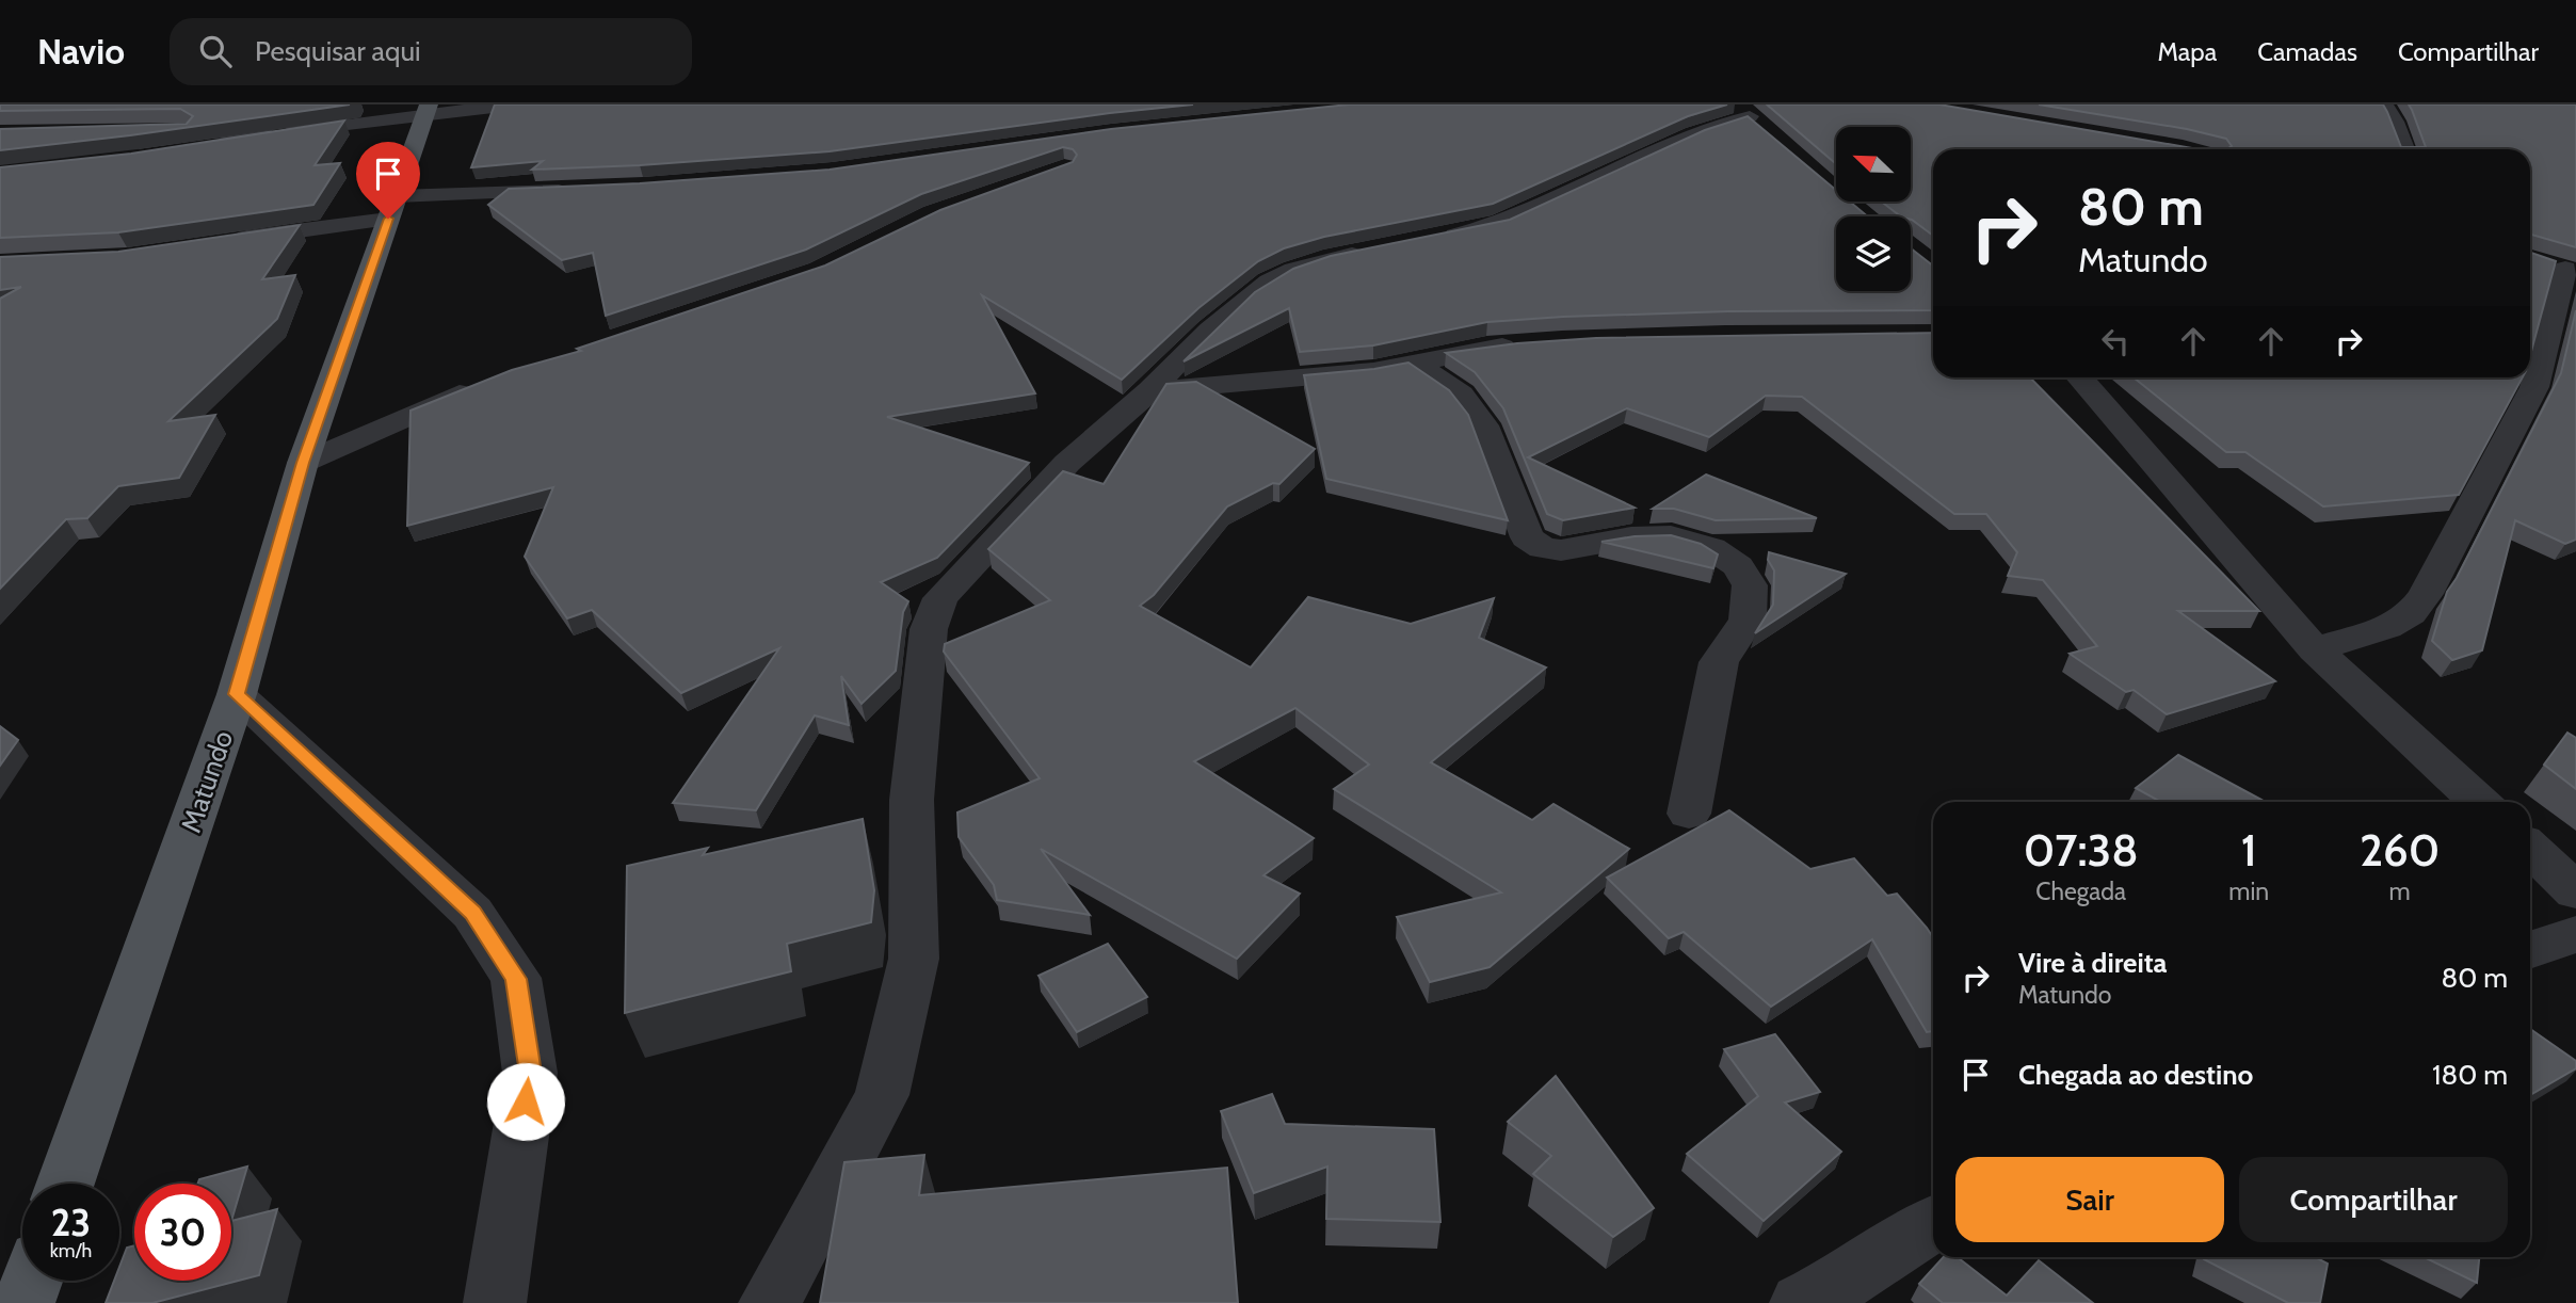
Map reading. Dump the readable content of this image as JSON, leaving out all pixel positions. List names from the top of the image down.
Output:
{
  "streets": {
    "main road": ["Matundo"]
  },
  "north": "top left",
  "page": {
    "header": "Navio",
    "search": "Pesquisar aqui",
    "nav": ["Mapa", "Camadas", "Compartilhar"],
    "turn": ["80 m", "Matundo"],
    "eta": [
      "07:38",
      "Chegada",
      "1",
      "min",
      "260",
      "m"
    ],
    "list": [
      {
        "name": "Vire à direita",
        "note": "Matundo",
        "value": "80 m"
      },
      {
        "name": "Chegada ao destino",
        "value": "180 m"
      }
    ],
    "buttons": ["Sair", "Compartilhar"],
    "speed": "23 km/h",
    "limit": "30"
  }
}
